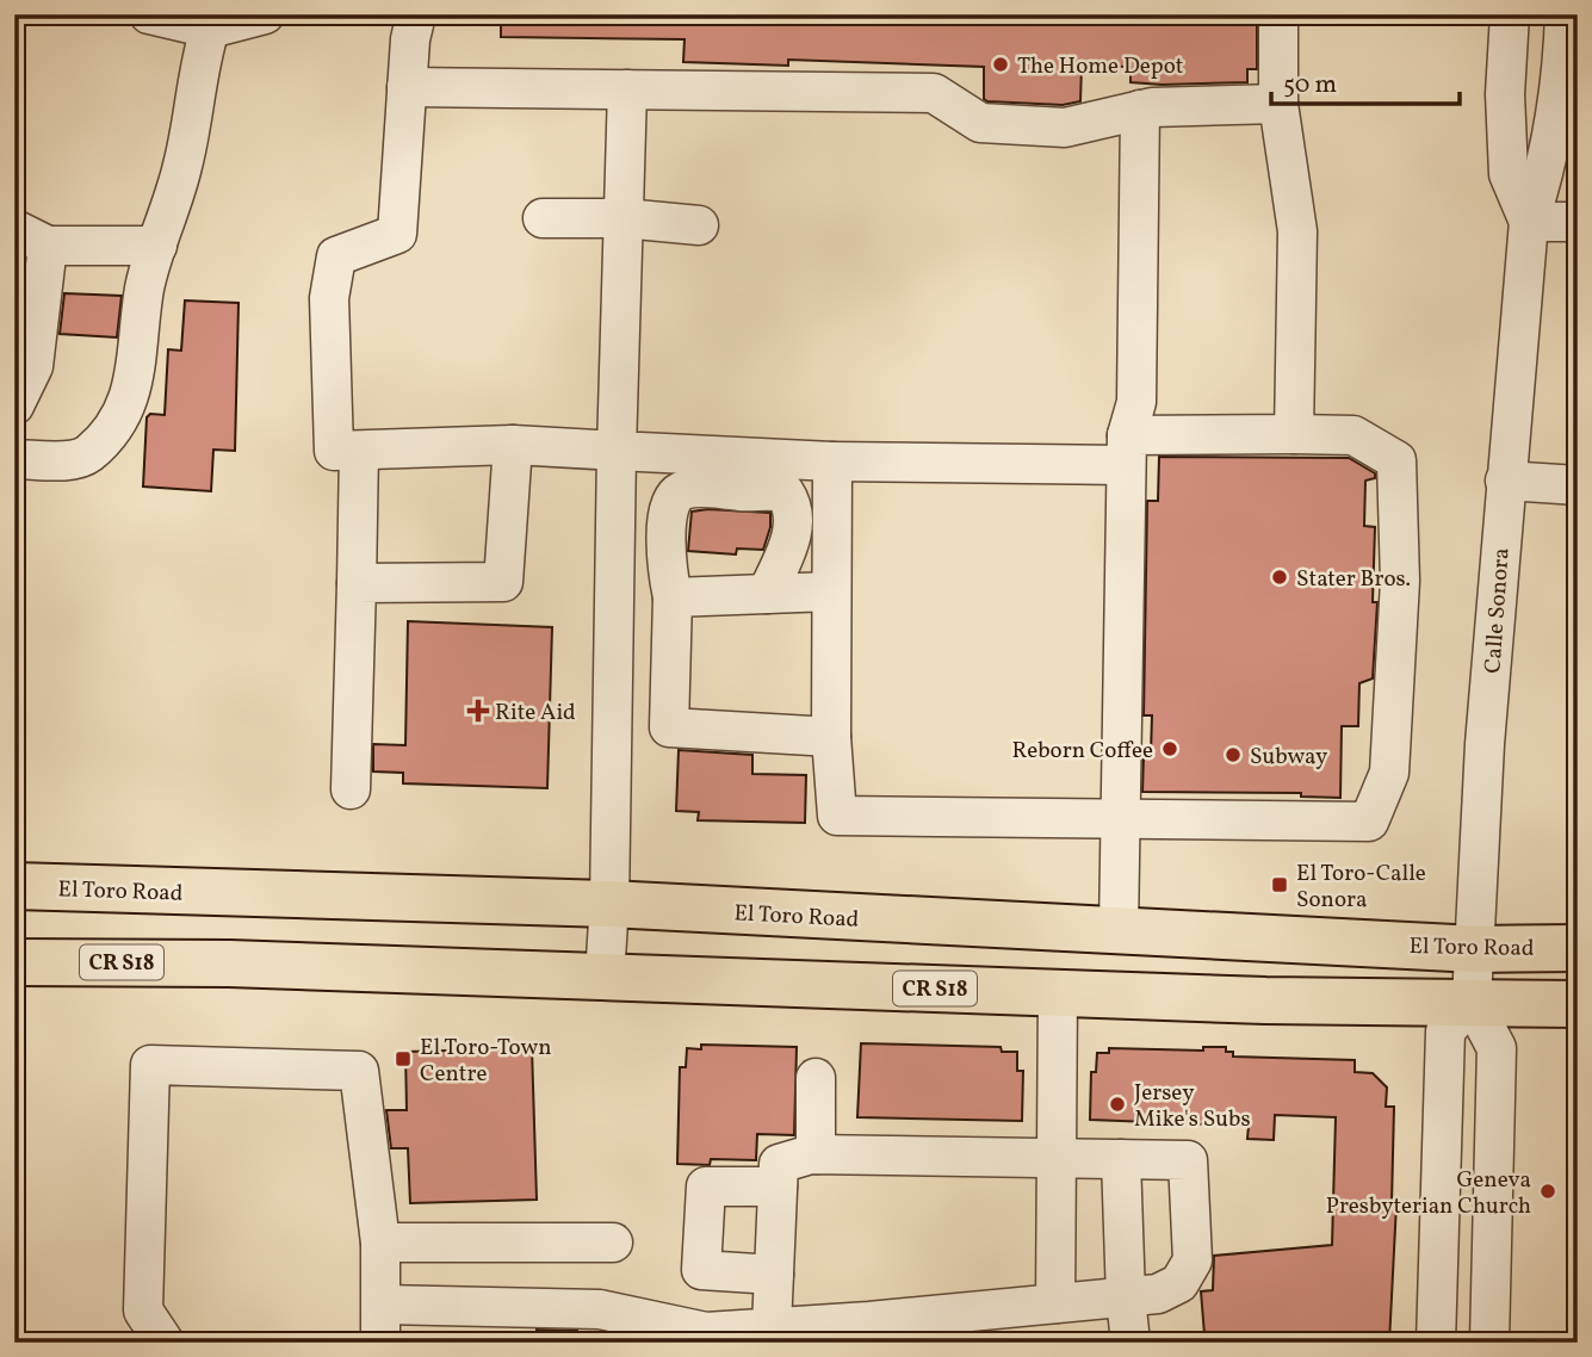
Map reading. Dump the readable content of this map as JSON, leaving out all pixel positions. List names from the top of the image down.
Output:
{
  "streets": {
    "main road": ["El Toro Road", "CR S18"],
    "street": ["Calle Sonora"]
  },
  "crossings": [
    ["Calle Sonora", "El Toro Road"],
    ["Calle Sonora", "CR S18"]
  ],
  "places": {
    "other": [
      "The Home Depot",
      "Stater Bros.",
      "Reborn Coffee",
      "Subway",
      "Jersey Mike's Subs",
      "Geneva Presbyterian Church"
    ],
    "health": ["Rite Aid"],
    "transit": ["El Toro-Calle Sonora", "El Toro-Town Centre"]
  },
  "scale_bar": "50 m"
}
